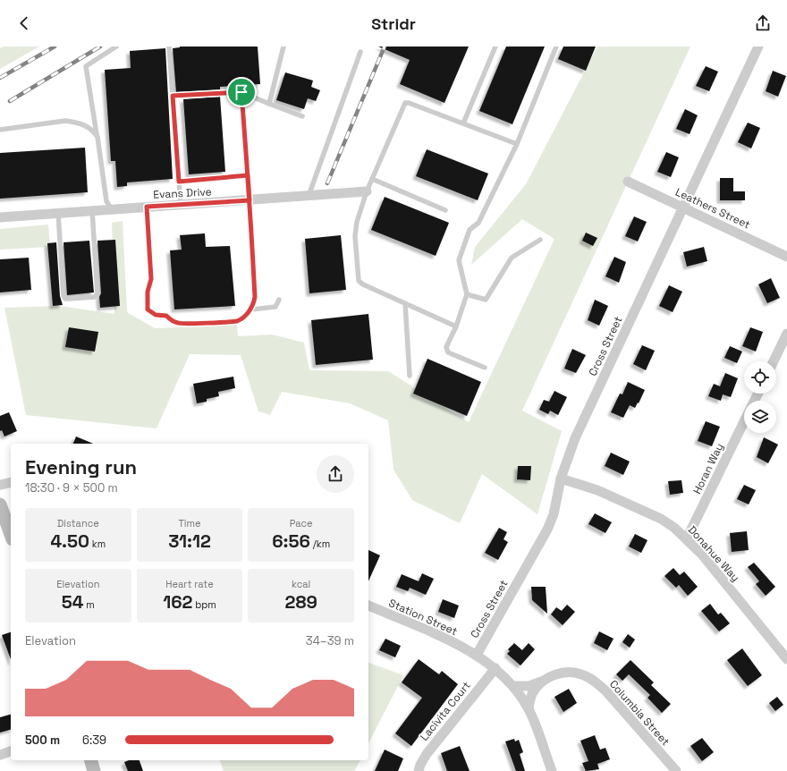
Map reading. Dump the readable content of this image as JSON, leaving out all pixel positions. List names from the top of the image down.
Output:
{
  "streets": {
    "street": [
      "Evans Drive",
      "Leathers Street",
      "Cross Street",
      "Horan Way",
      "Donahue Way",
      "Station Street",
      "Lacivita Court",
      "Columbia Street"
    ]
  },
  "crossings": [
    ["Leathers Street", "Cross Street"],
    ["Cross Street", "Donahue Way"],
    ["Cross Street", "Station Street"],
    ["Horan Way", "Donahue Way"],
    ["Station Street", "Lacivita Court"],
    ["Station Street", "Columbia Street"]
  ],
  "page": {
    "header": "Stridr",
    "heading": ["Evening run", "18:30 · 9 × 500 m"],
    "stats": [
      ["Distance", "4.50 km"],
      ["Time", "31:12"],
      ["Pace", "6:56 /km"],
      ["Elevation", "54 m"],
      ["Heart rate", "162 bpm"],
      ["kcal", "289"]
    ],
    "chart": ["Elevation", "34–39 m"],
    "list": [
      {
        "name": "500 m",
        "note": "6:39"
      }
    ]
  }
}
